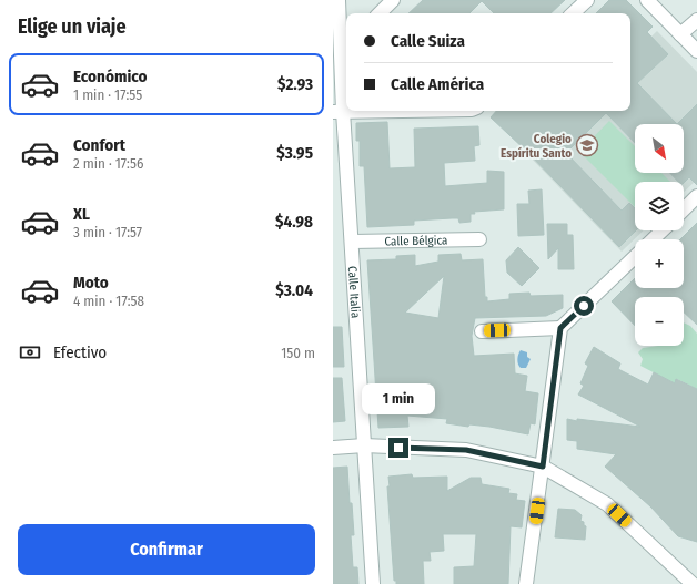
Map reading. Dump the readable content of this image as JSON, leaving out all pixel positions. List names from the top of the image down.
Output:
{
  "streets": {
    "street": ["Calle Bélgica", "Calle Italia"]
  },
  "crossings": [
    ["Calle Bélgica", "Calle Italia"]
  ],
  "places": {
    "school or university": ["Colegio Espíritu Santo"]
  },
  "north": "bottom right",
  "page": {
    "heading": "Elige un viaje",
    "banner": ["Calle Suiza", "Calle América"],
    "list": [
      {
        "name": "Económico",
        "note": "1 min · 17:55",
        "value": "$2.93"
      },
      {
        "name": "Confort",
        "note": "2 min · 17:56",
        "value": "$3.95"
      },
      {
        "name": "XL",
        "note": "3 min · 17:57",
        "value": "$4.98"
      },
      {
        "name": "Moto",
        "note": "4 min · 17:58",
        "value": "$3.04"
      }
    ],
    "map_buttons": ["+", "−"],
    "pay": ["Efectivo", "150 m"],
    "bubble": "1 min",
    "buttons": "Confirmar"
  }
}
